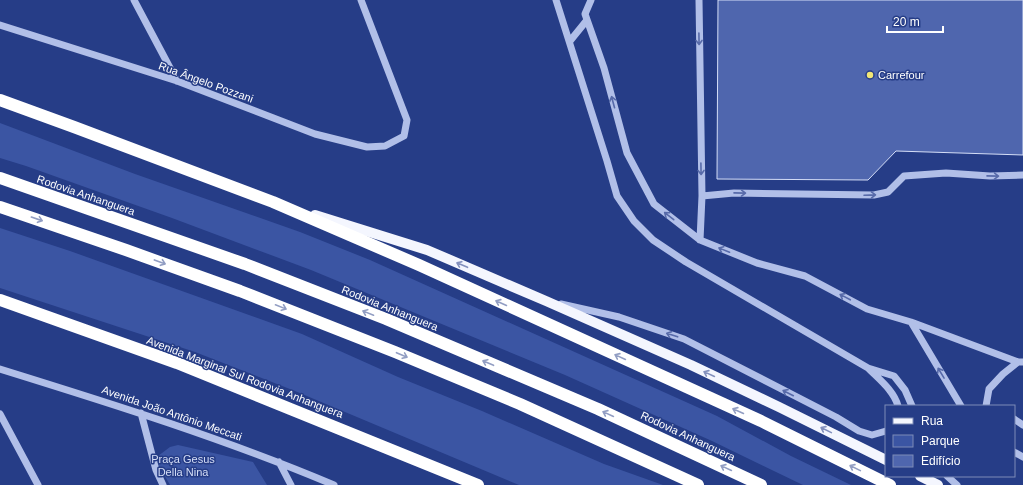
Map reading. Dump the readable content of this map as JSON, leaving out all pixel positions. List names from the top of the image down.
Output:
{
  "streets": {
    "highway": ["Rodovia Anhanguera", "Avenida Marginal Sul Rodovia Anhanguera"],
    "street": ["Rua Ângelo Pozzani", "Avenida João Antônio Meccati"]
  },
  "parks": ["Praça Gesus Della Nina"],
  "places": ["Carrefour"],
  "legend": ["Rua", "Parque", "Edifício"],
  "scale_bar": "20 m"
}
